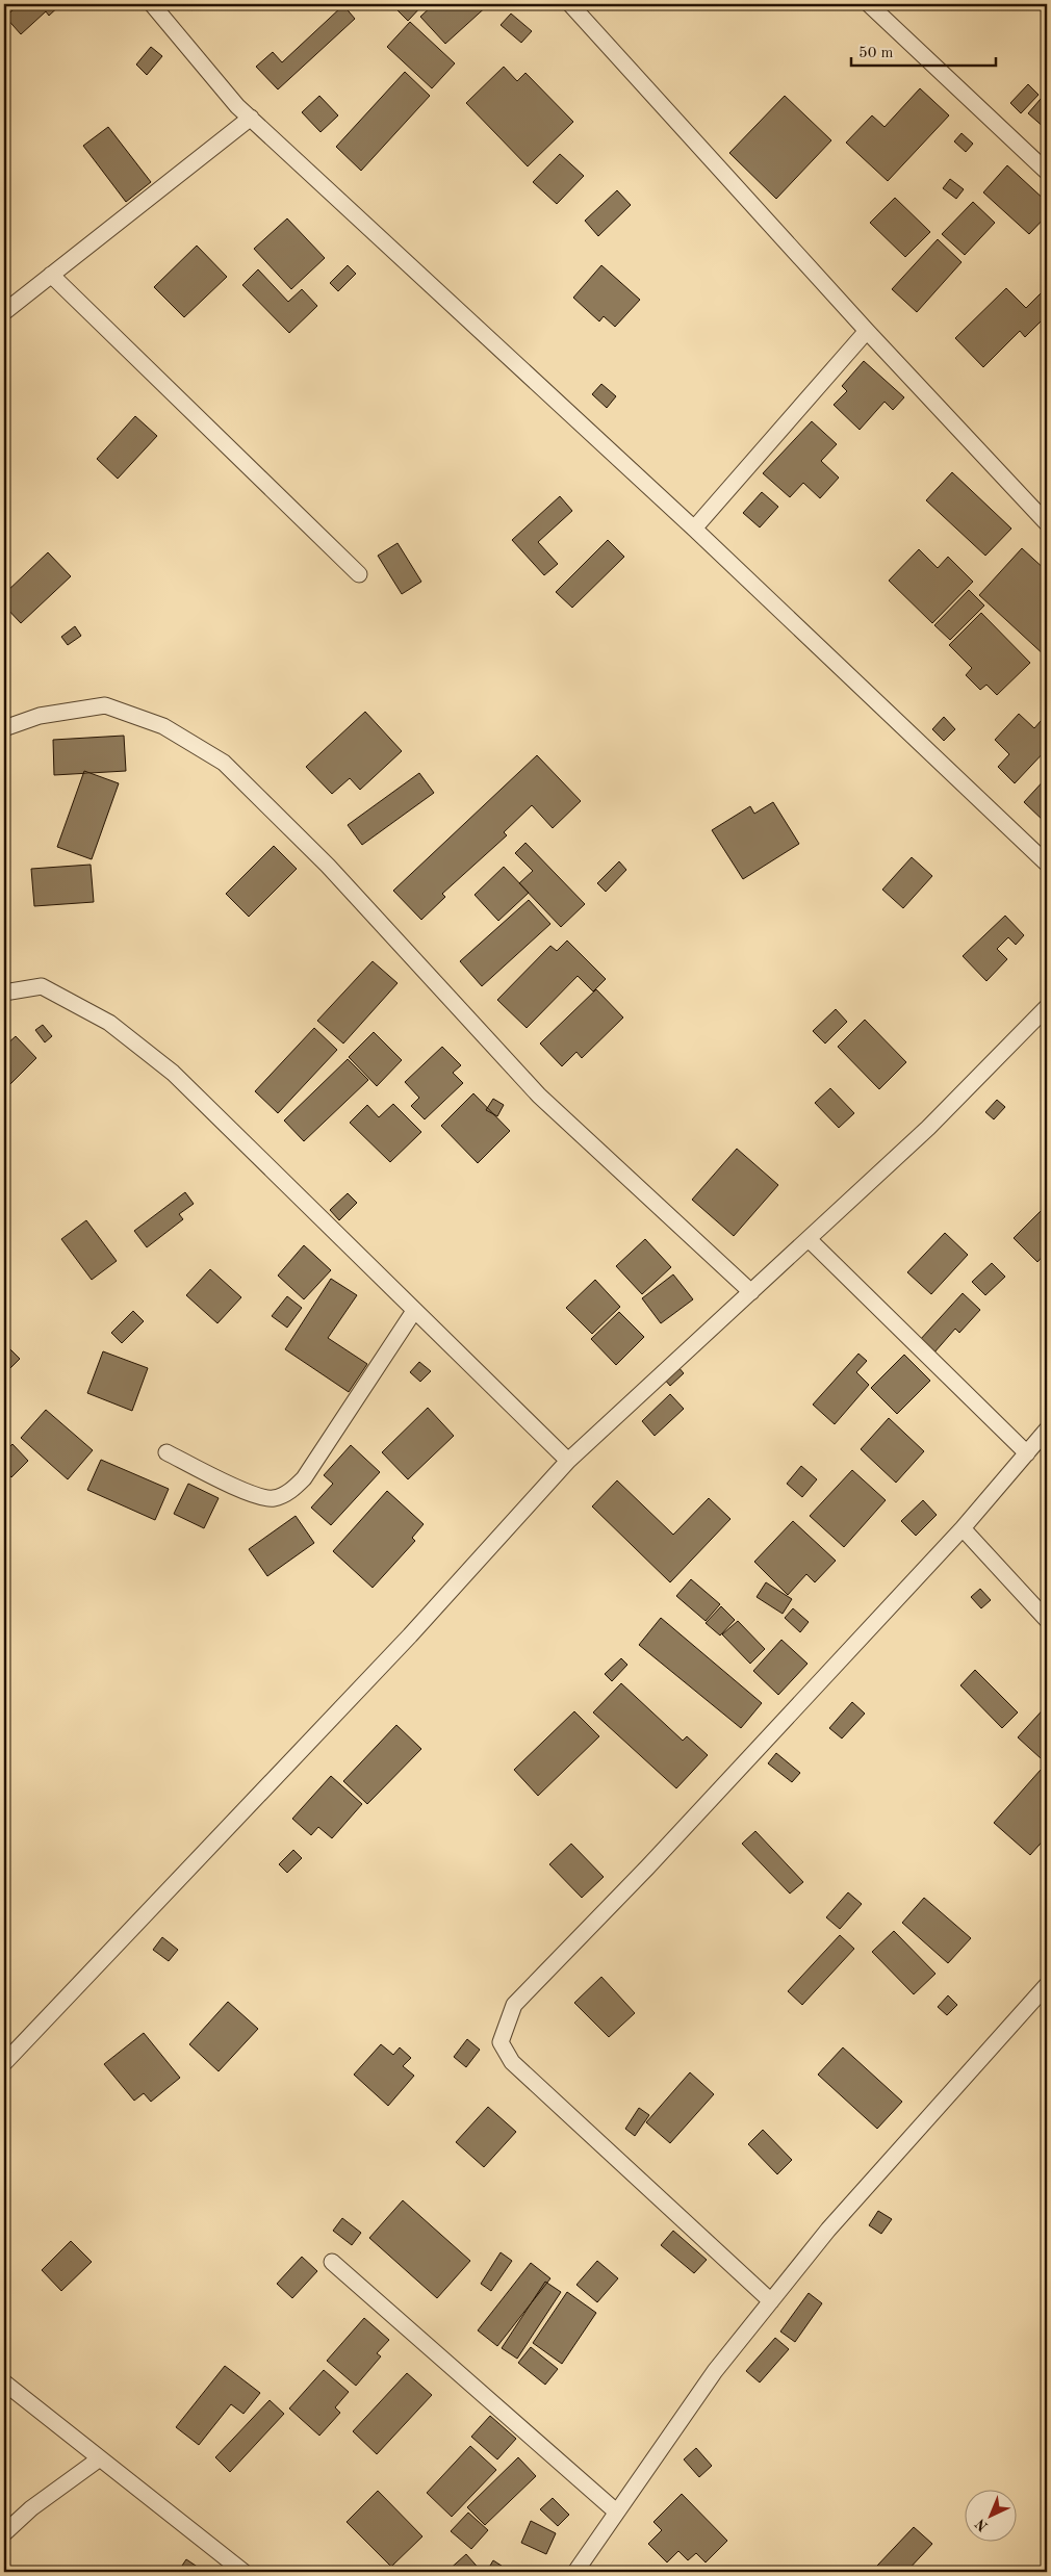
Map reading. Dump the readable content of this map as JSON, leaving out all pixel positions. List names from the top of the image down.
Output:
{
  "scale_bar": "50 m",
  "north": "bottom left"
}
